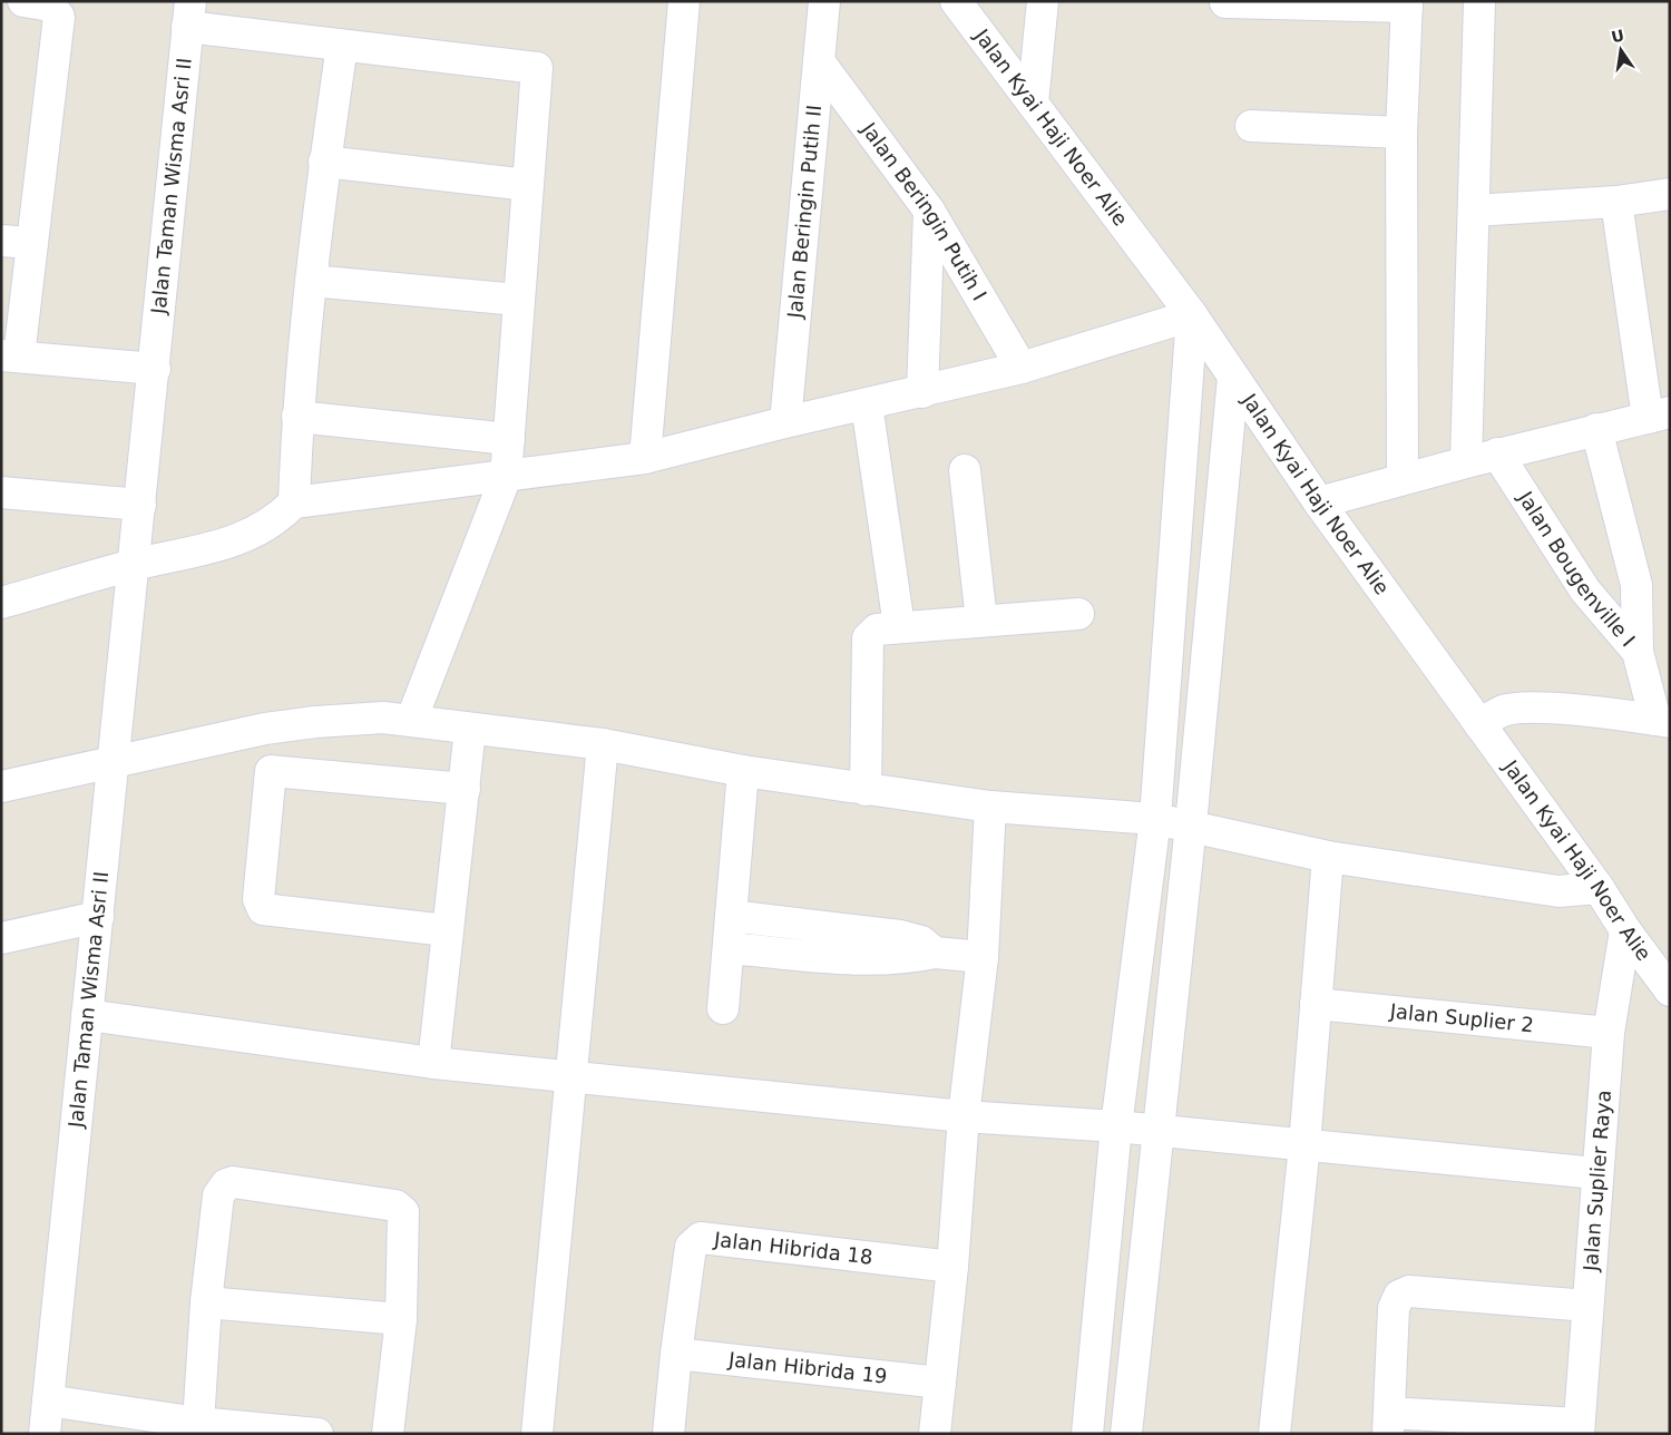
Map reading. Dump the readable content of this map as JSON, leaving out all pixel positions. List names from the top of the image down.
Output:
{
  "streets": {
    "street": [
      "Jalan Kyai Haji Noer Alie",
      "Jalan Taman Wisma Asri II",
      "Jalan Beringin Putih II",
      "Jalan Beringin Putih I",
      "Jalan Bougenville I",
      "Jalan Suplier 2",
      "Jalan Suplier Raya",
      "Jalan Hibrida 18",
      "Jalan Hibrida 19"
    ]
  },
  "crossings": [
    ["Jalan Kyai Haji Noer Alie", "Jalan Suplier Raya"],
    ["Jalan Beringin Putih II", "Jalan Beringin Putih I"],
    ["Jalan Suplier 2", "Jalan Suplier Raya"],
    ["Jalan Hibrida 18", "Jalan Hibrida 19"]
  ],
  "north": "top"
}
